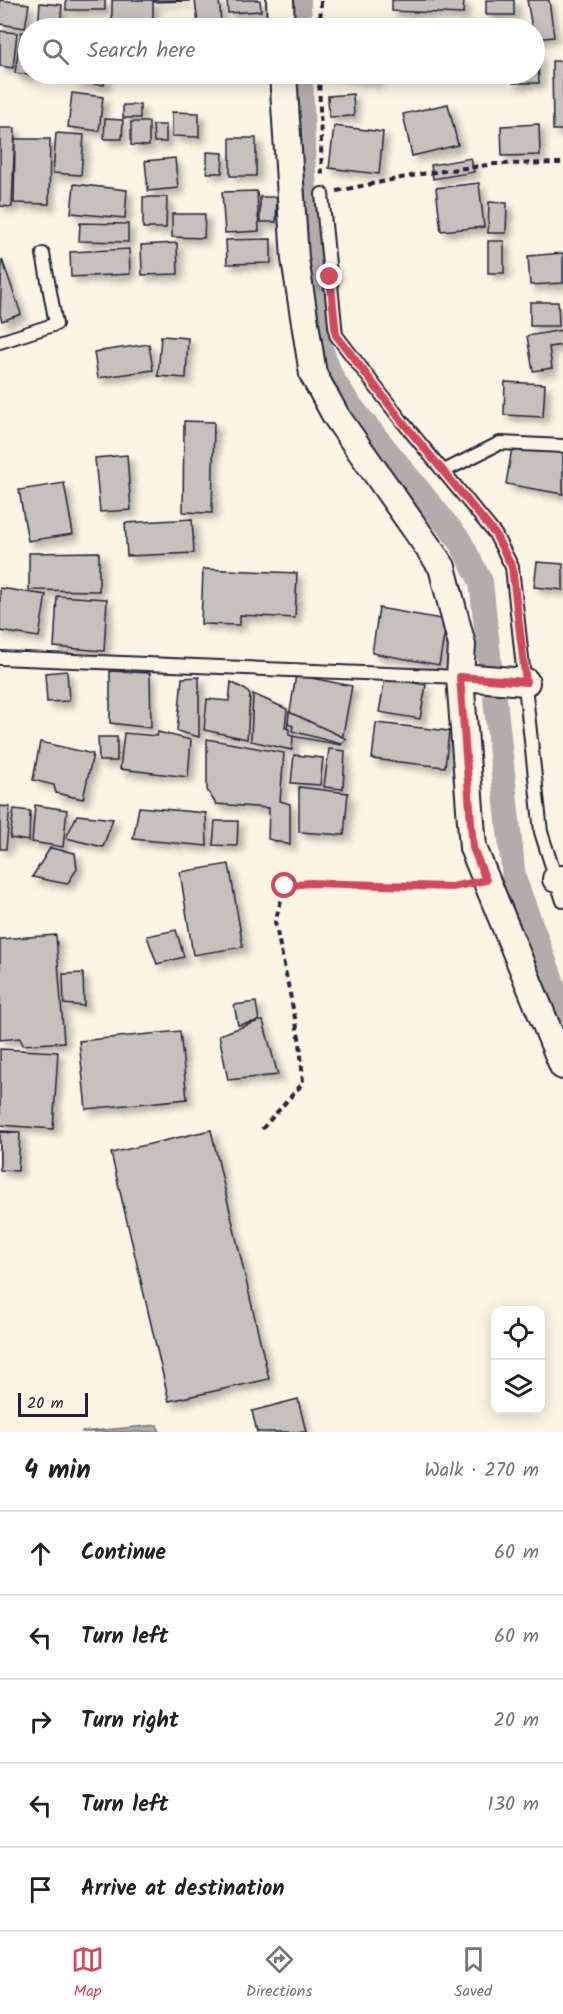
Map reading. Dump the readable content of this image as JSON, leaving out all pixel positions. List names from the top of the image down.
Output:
{
  "scale_bar": "20 m",
  "page": {
    "search": "Search here",
    "scale": "20 m",
    "heading": ["4 min", "Walk · 270 m"],
    "list": [
      ["Continue", "60 m"],
      ["Turn left", "60 m"],
      ["Turn right", "20 m"],
      ["Turn left", "130 m"],
      "Arrive at destination"
    ],
    "nav": ["Map", "Directions", "Saved"]
  }
}
